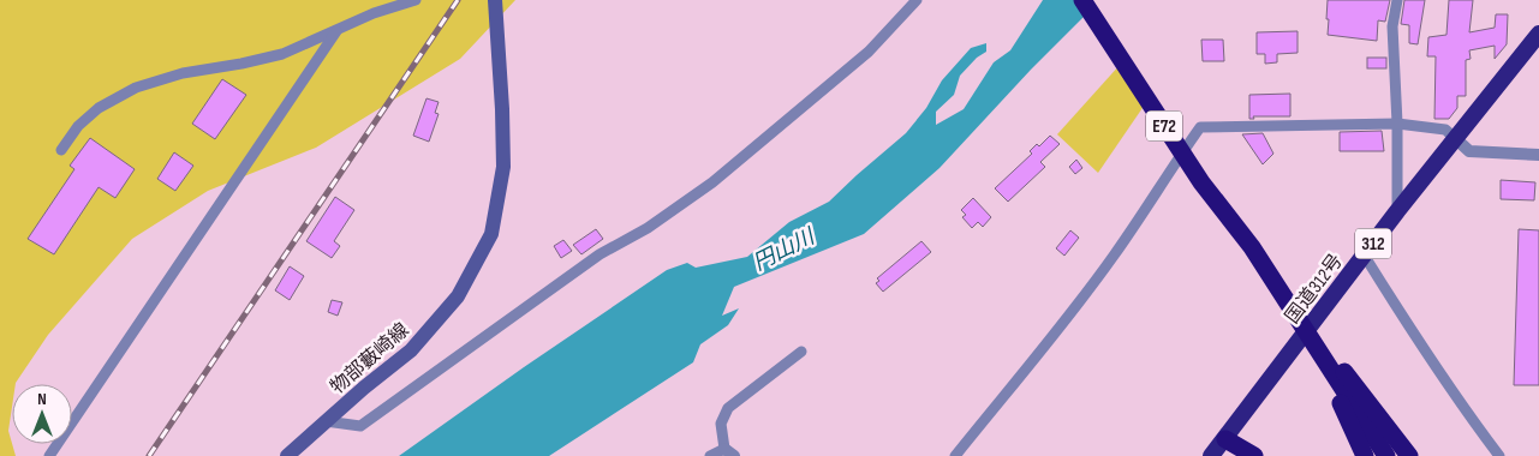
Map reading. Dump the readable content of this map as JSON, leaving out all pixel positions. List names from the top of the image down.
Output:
{
  "streets": {
    "highway": ["E72", "312", "国道312号"],
    "main road": ["物部藪崎線"]
  },
  "water": ["円山川"],
  "north": "top"
}
